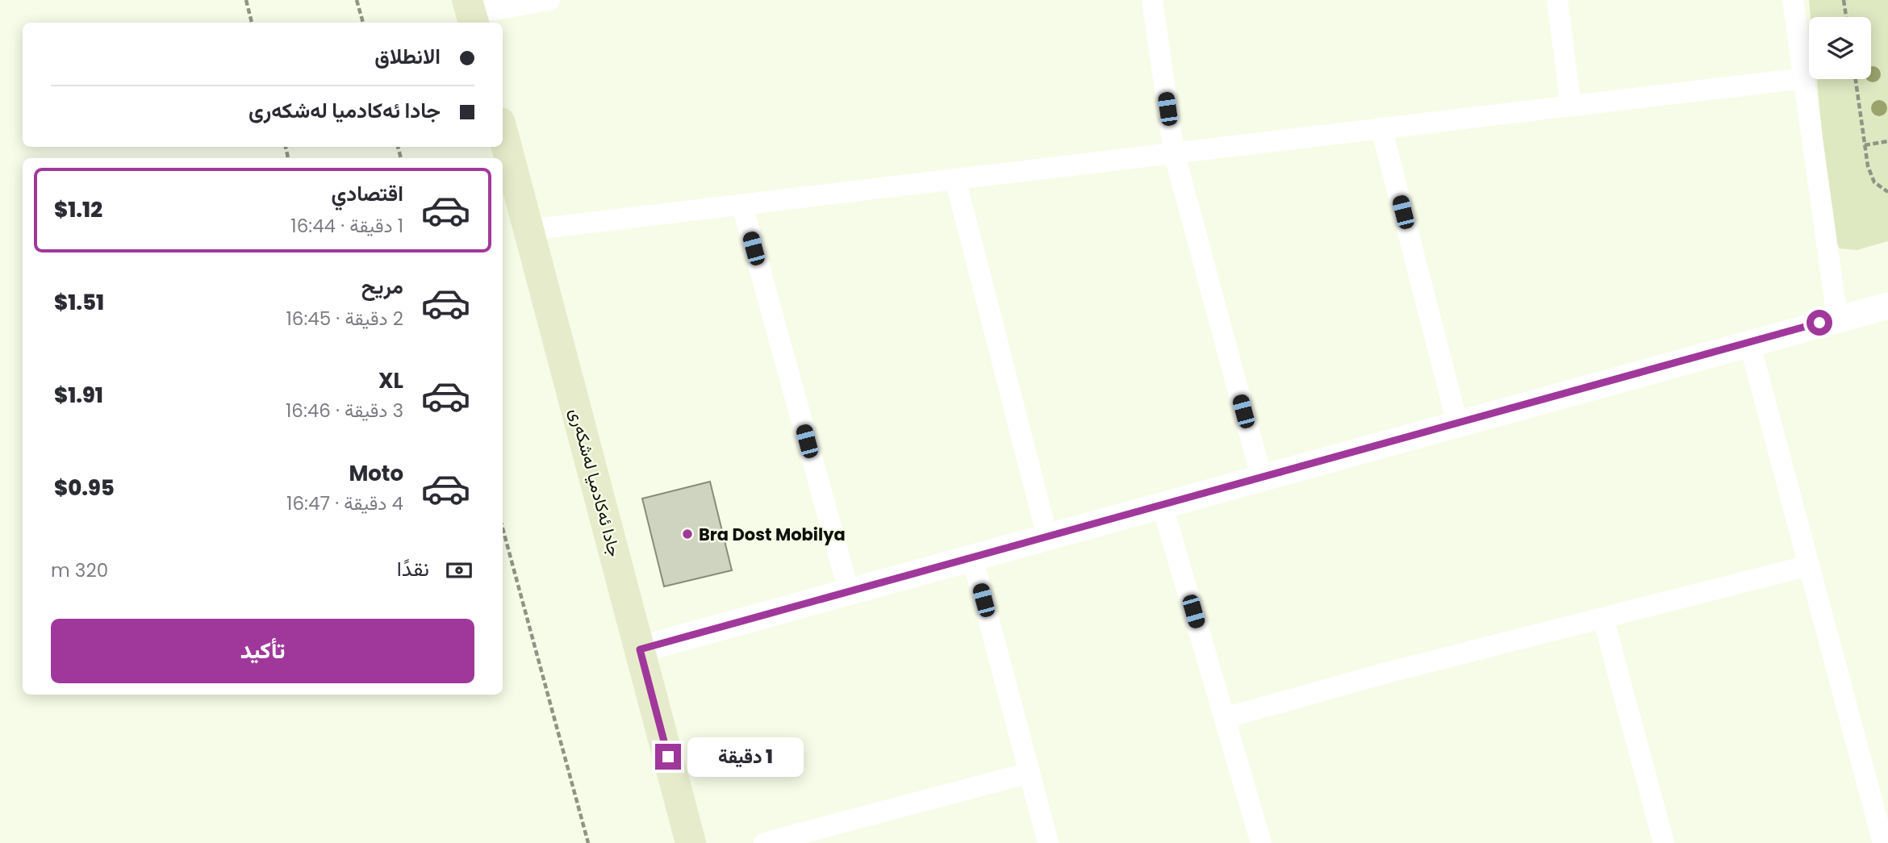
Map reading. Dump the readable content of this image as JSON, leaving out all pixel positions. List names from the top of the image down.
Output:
{
  "streets": {
    "main road": ["جادا ئه‌كادميا له‌شكه‌رى"]
  },
  "places": ["Bra Dost Mobilya"],
  "page": {
    "banner": ["الانطلاق", "جادا ئه‌كادميا له‌شكه‌رى"],
    "list": [
      {
        "name": "اقتصادي",
        "note": "1 دقيقة · 16:44",
        "value": "$1.12"
      },
      {
        "name": "مريح",
        "note": "2 دقيقة · 16:45",
        "value": "$1.51"
      },
      {
        "name": "XL",
        "note": "3 دقيقة · 16:46",
        "value": "$1.91"
      },
      {
        "name": "Moto",
        "note": "4 دقيقة · 16:47",
        "value": "$0.95"
      }
    ],
    "pay": ["نقدًا", "320 m"],
    "buttons": "تأكيد",
    "bubble": "1 دقيقة"
  }
}
